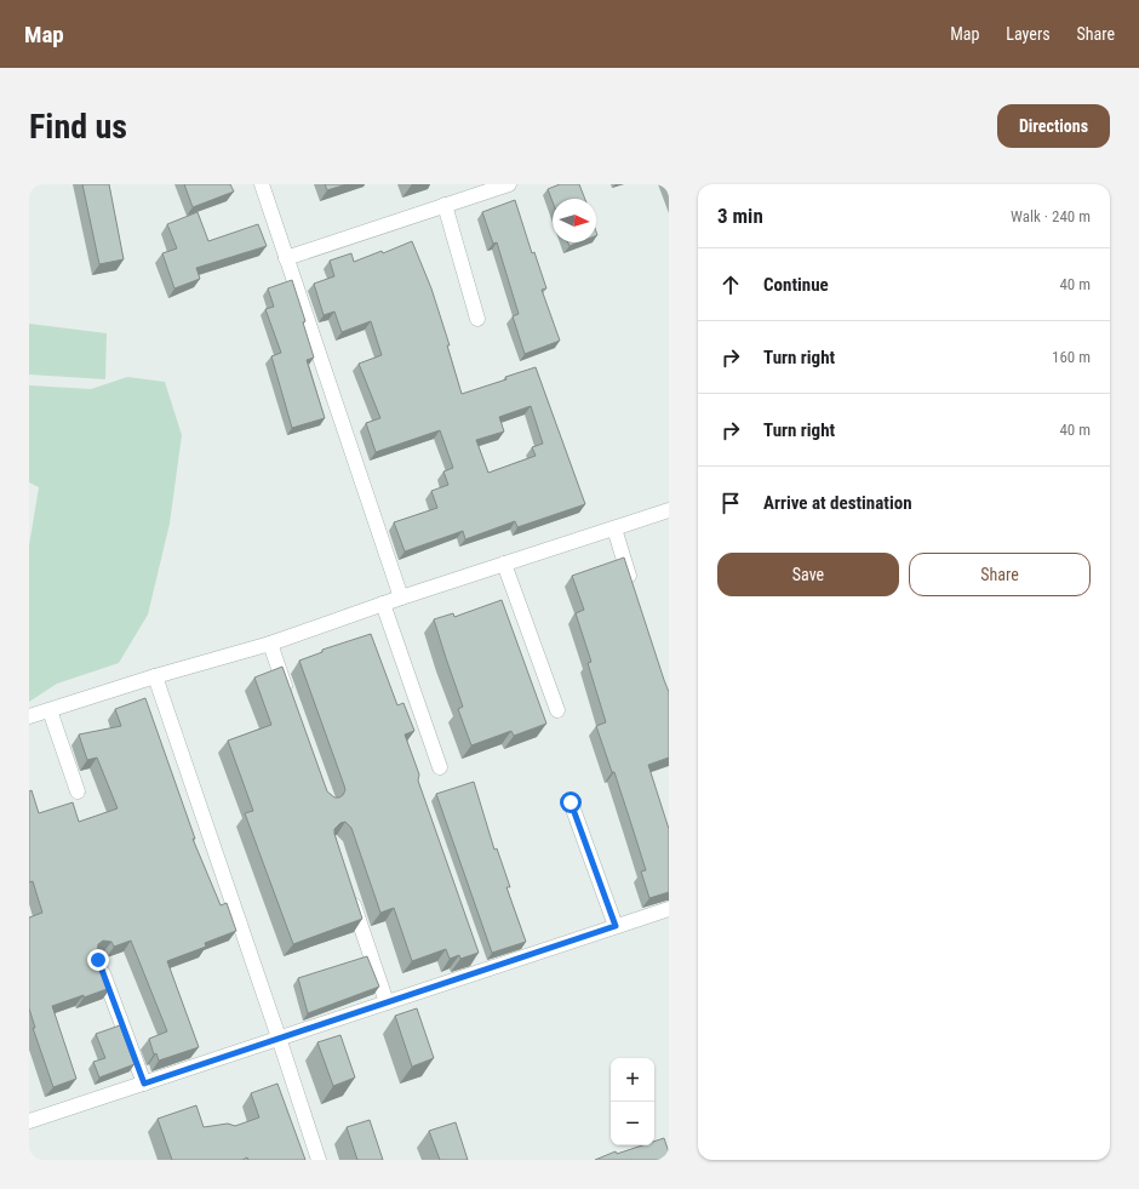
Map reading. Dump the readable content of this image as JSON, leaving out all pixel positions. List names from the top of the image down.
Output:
{
  "north": "right",
  "page": {
    "header": "Map",
    "nav": ["Map", "Layers", "Share"],
    "buttons": [
      "Directions",
      ["Save", "Share"]
    ],
    "title": "Find us",
    "heading": ["3 min", "Walk · 240 m"],
    "list": [
      ["Continue", "40 m"],
      ["Turn right", "160 m"],
      ["Turn right", "40 m"],
      "Arrive at destination"
    ],
    "map_buttons": ["+", "−"]
  }
}
